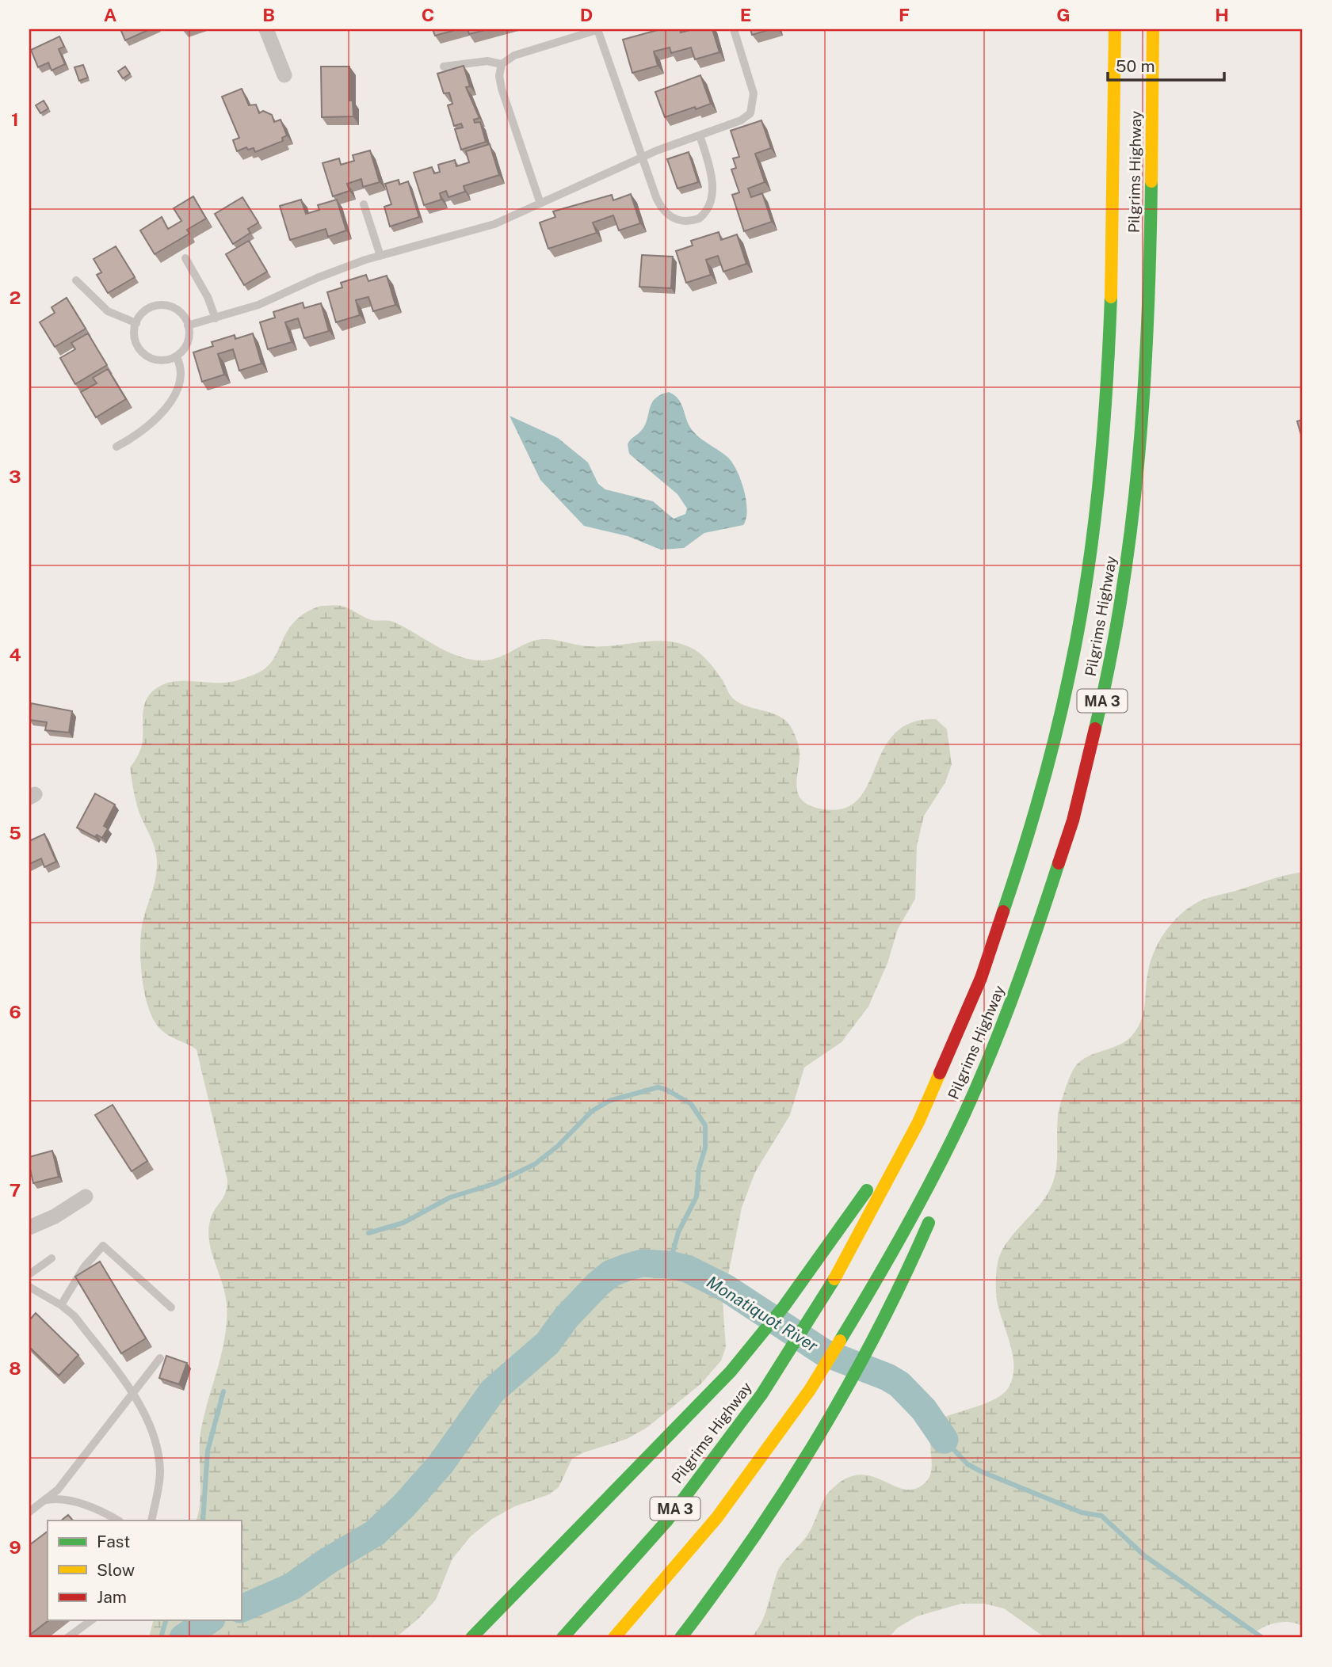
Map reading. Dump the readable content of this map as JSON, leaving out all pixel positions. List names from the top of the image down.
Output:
{
  "streets": {
    "highway": ["Pilgrims Highway", "MA 3"]
  },
  "water": ["Monatiquot River"],
  "legend": ["Fast", "Slow", "Jam"],
  "scale_bar": "50 m",
  "grid": {
    "columns": [
      "A",
      "B",
      "C",
      "D",
      "E",
      "F",
      "G",
      "H"
    ],
    "rows": [
      "1",
      "2",
      "3",
      "4",
      "5",
      "6",
      "7",
      "8",
      "9"
    ]
  }
}
